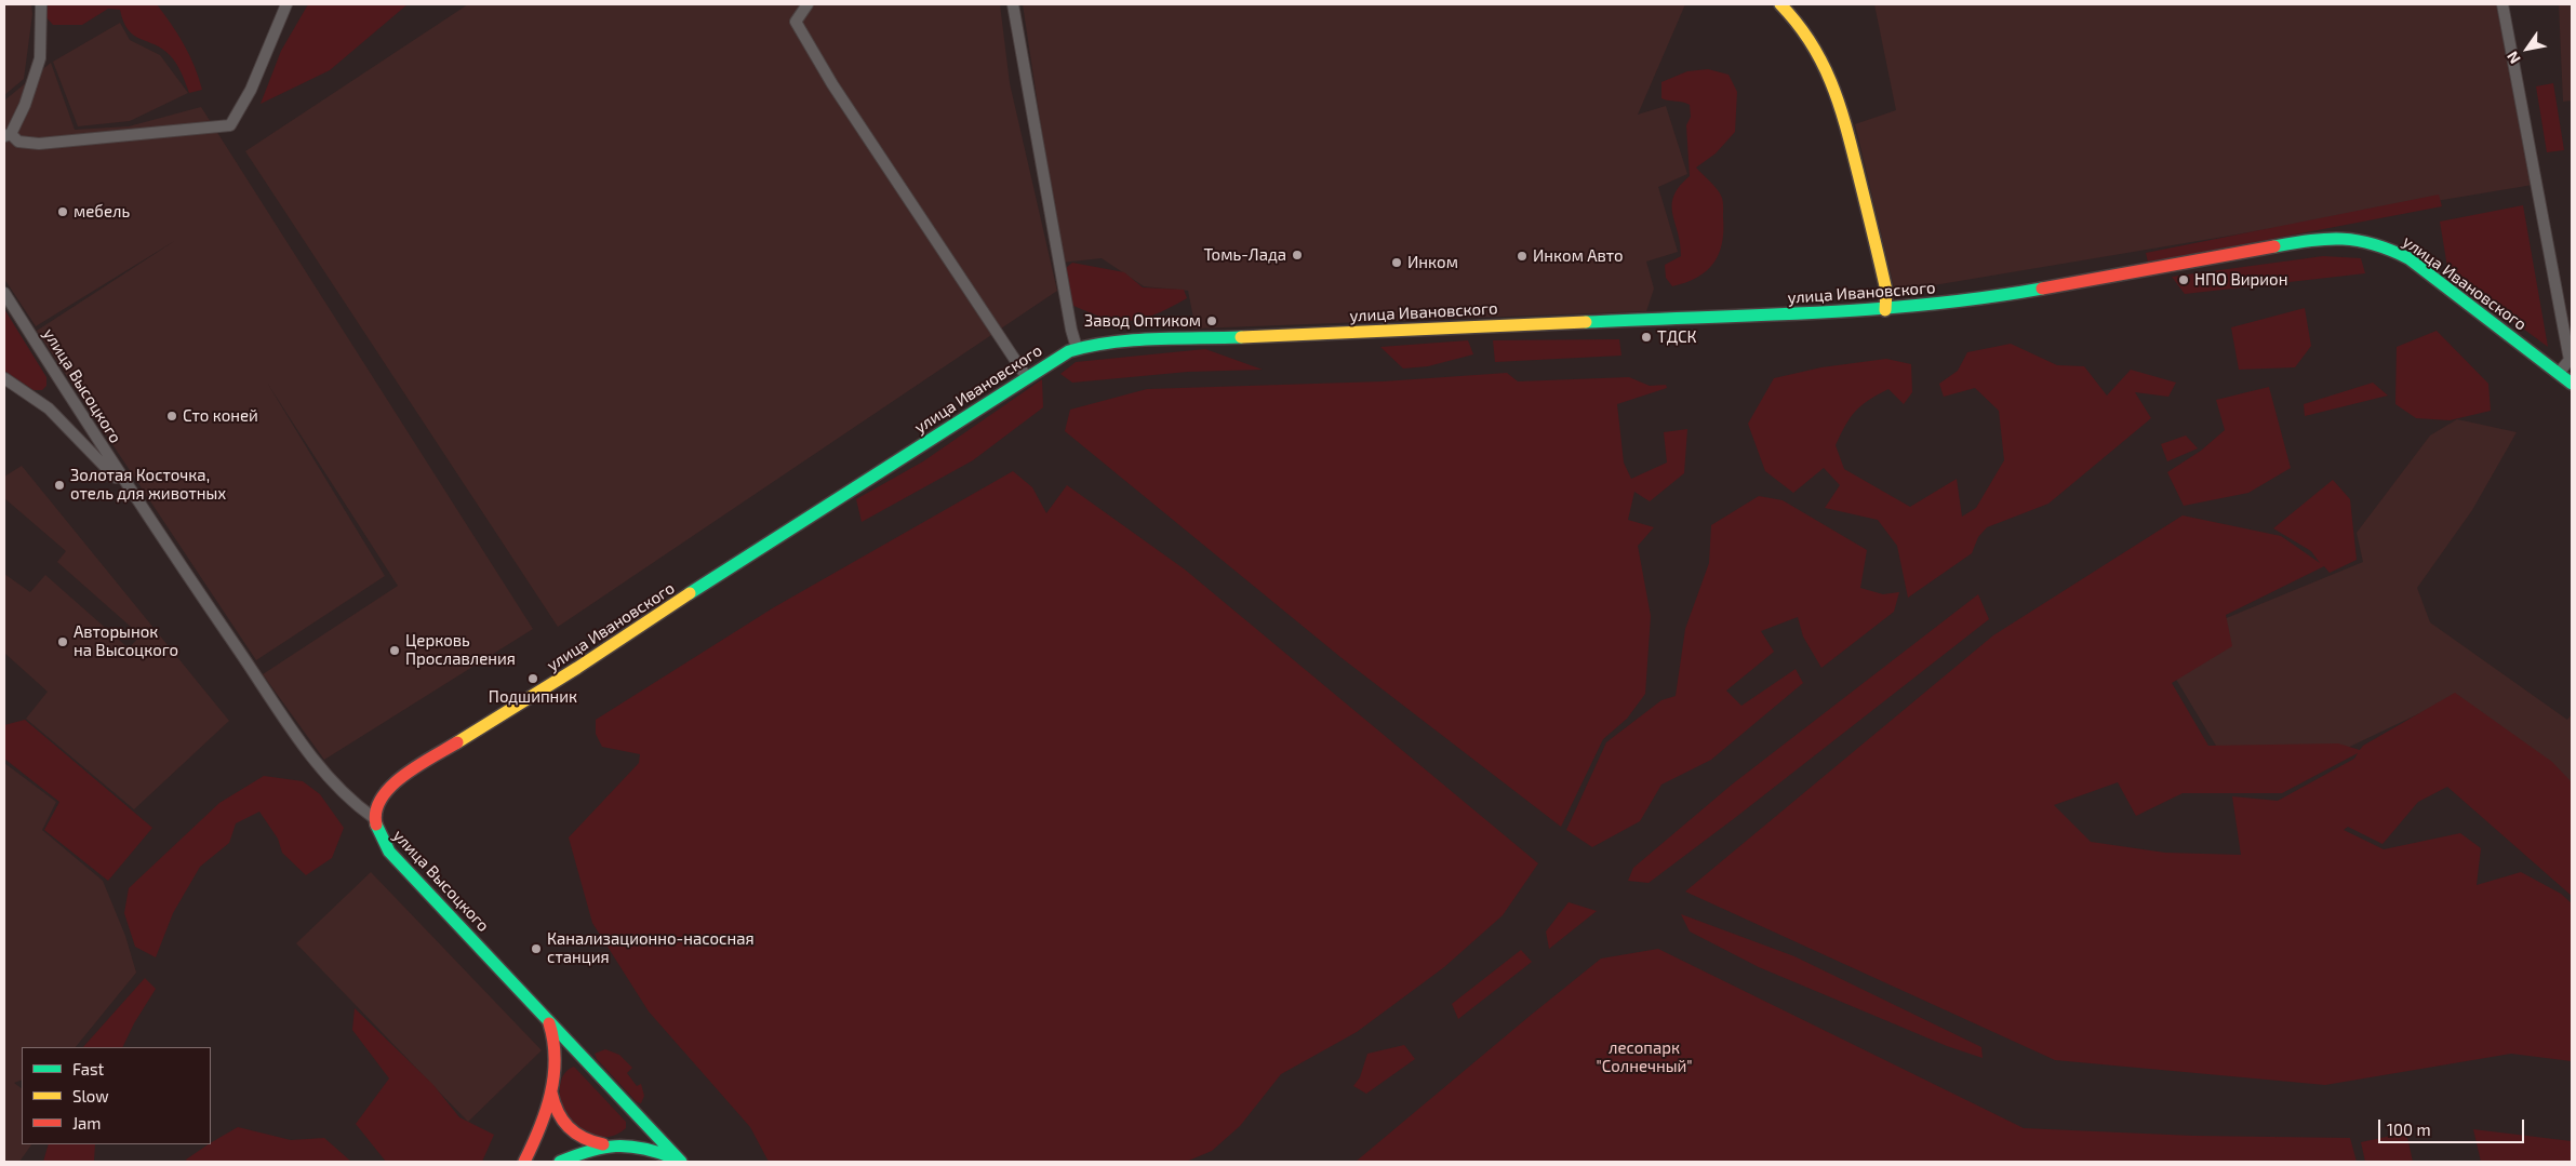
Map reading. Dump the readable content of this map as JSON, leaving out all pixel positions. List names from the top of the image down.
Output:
{
  "streets": {
    "main road": ["улица Ивановского", "улица Высоцкого"]
  },
  "crossings": [
    ["улица Ивановского", "улица Высоцкого"]
  ],
  "parks": ["лесопарк \"Солнечный\""],
  "places": [
    "мебель",
    "Томь-Лада",
    "Инком Авто",
    "Инком",
    "НПО Вирион",
    "Завод Оптиком",
    "ТДСК",
    "Сто коней",
    "Золотая Косточка, отель для животных",
    "Авторынок на Высоцкого",
    "Церковь Прославления",
    "Подшипник",
    "Канализационно-насосная станция"
  ],
  "legend": ["Fast", "Slow", "Jam"],
  "scale_bar": "100 m",
  "north": "bottom left"
}
